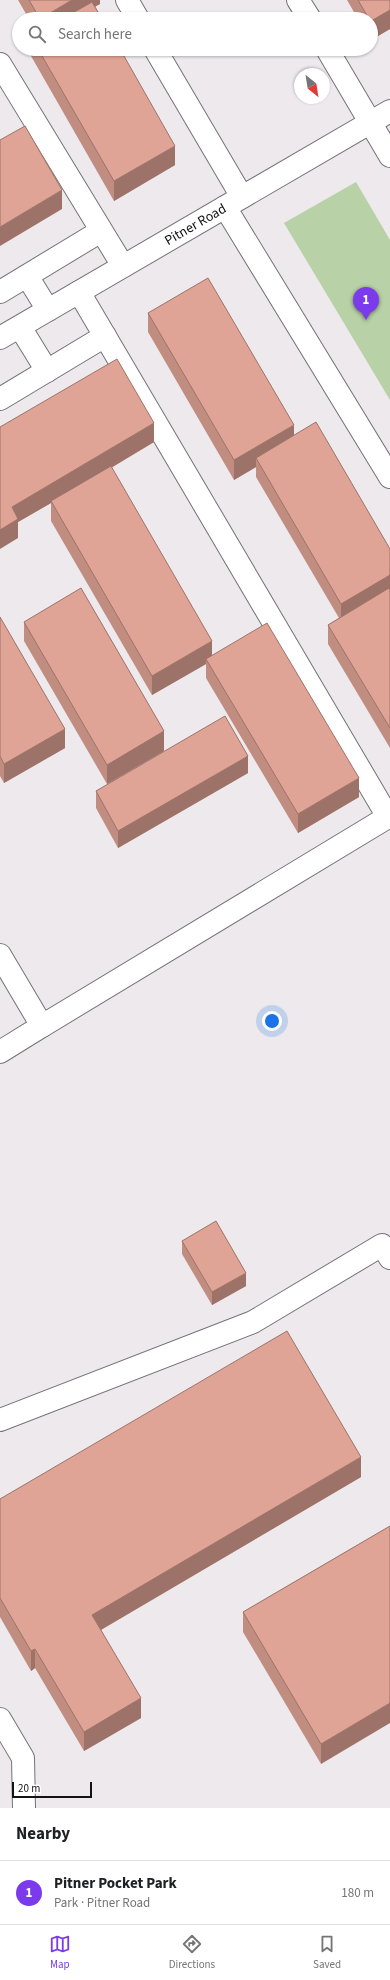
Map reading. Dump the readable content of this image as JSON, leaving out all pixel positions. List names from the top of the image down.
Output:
{
  "streets": {
    "street": ["Pitner Road"]
  },
  "scale_bar": "20 m",
  "north": "bottom right",
  "page": {
    "search": "Search here",
    "pins": "1",
    "scale": "20 m",
    "heading": "Nearby",
    "list": [
      {
        "mark": "1",
        "name": "Pitner Pocket Park",
        "note": "Park · Pitner Road",
        "value": "180 m"
      }
    ],
    "nav": ["Map", "Directions", "Saved"]
  }
}
